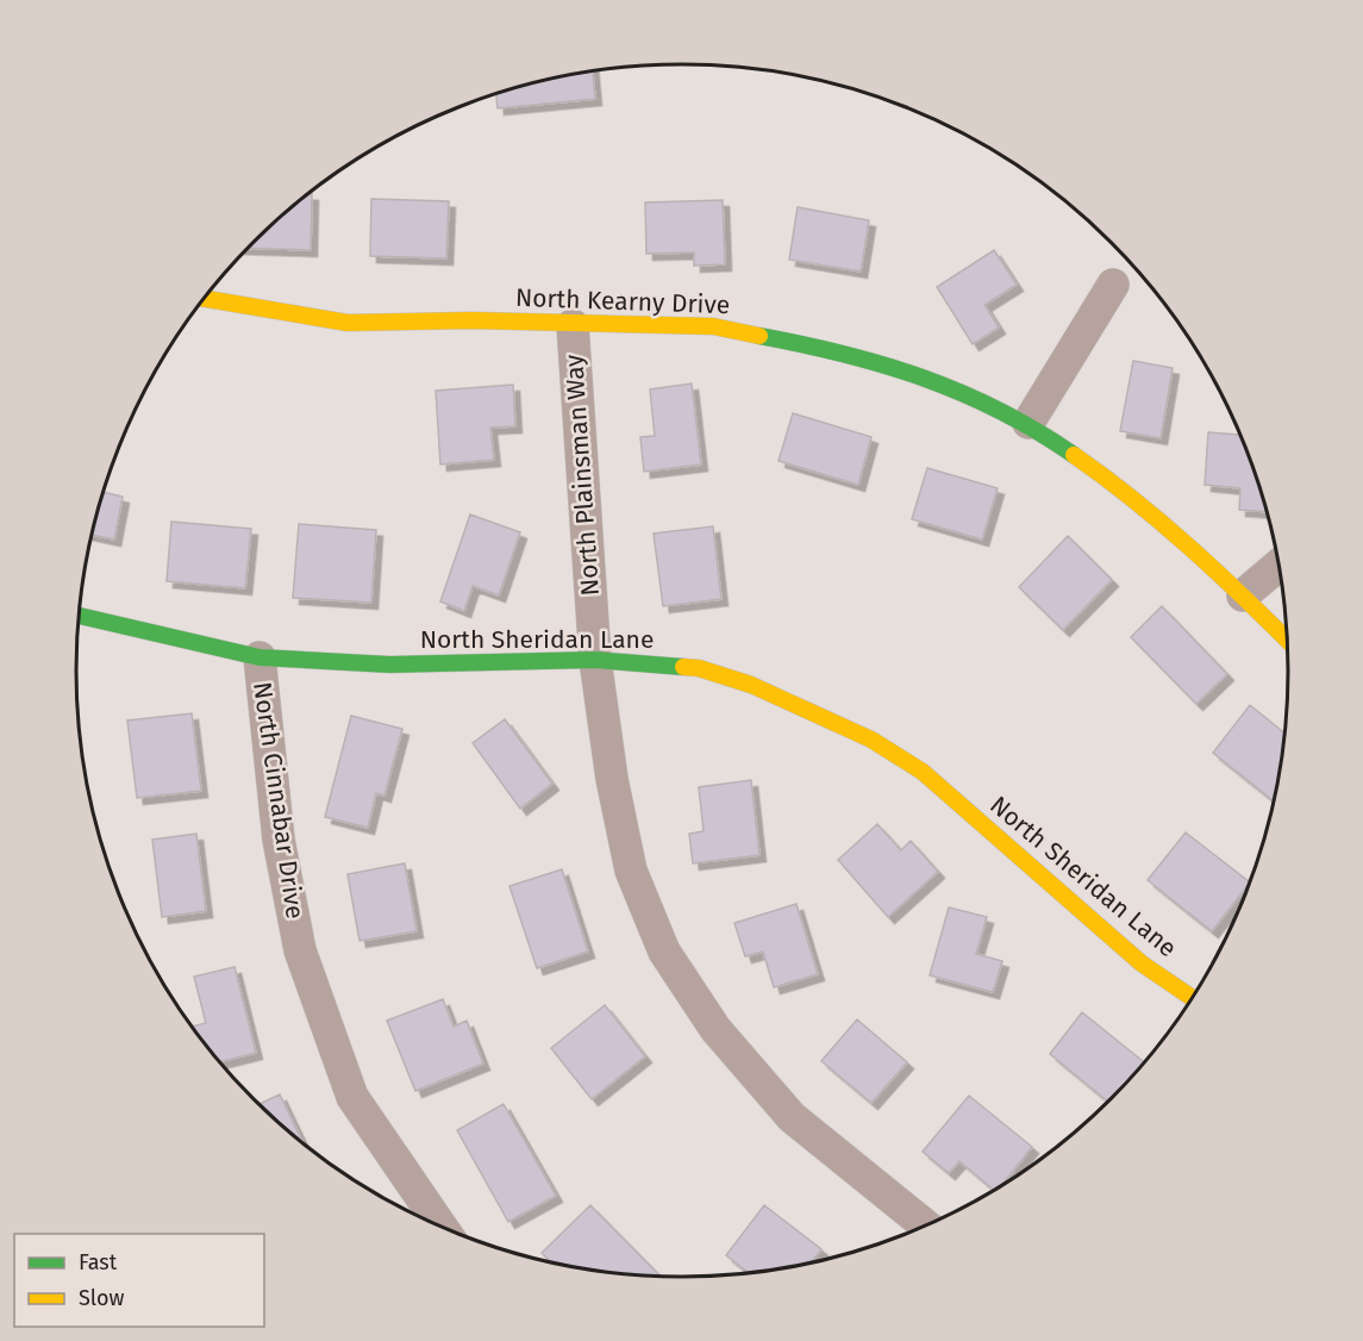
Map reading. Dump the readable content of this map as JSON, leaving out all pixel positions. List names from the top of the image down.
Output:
{
  "streets": {
    "street": [
      "North Kearny Drive",
      "North Plainsman Way",
      "North Sheridan Lane",
      "North Cinnabar Drive"
    ]
  },
  "crossings": [
    ["North Kearny Drive", "North Plainsman Way"],
    ["North Plainsman Way", "North Sheridan Lane"],
    ["North Sheridan Lane", "North Cinnabar Drive"]
  ],
  "legend": ["Fast", "Slow"]
}
